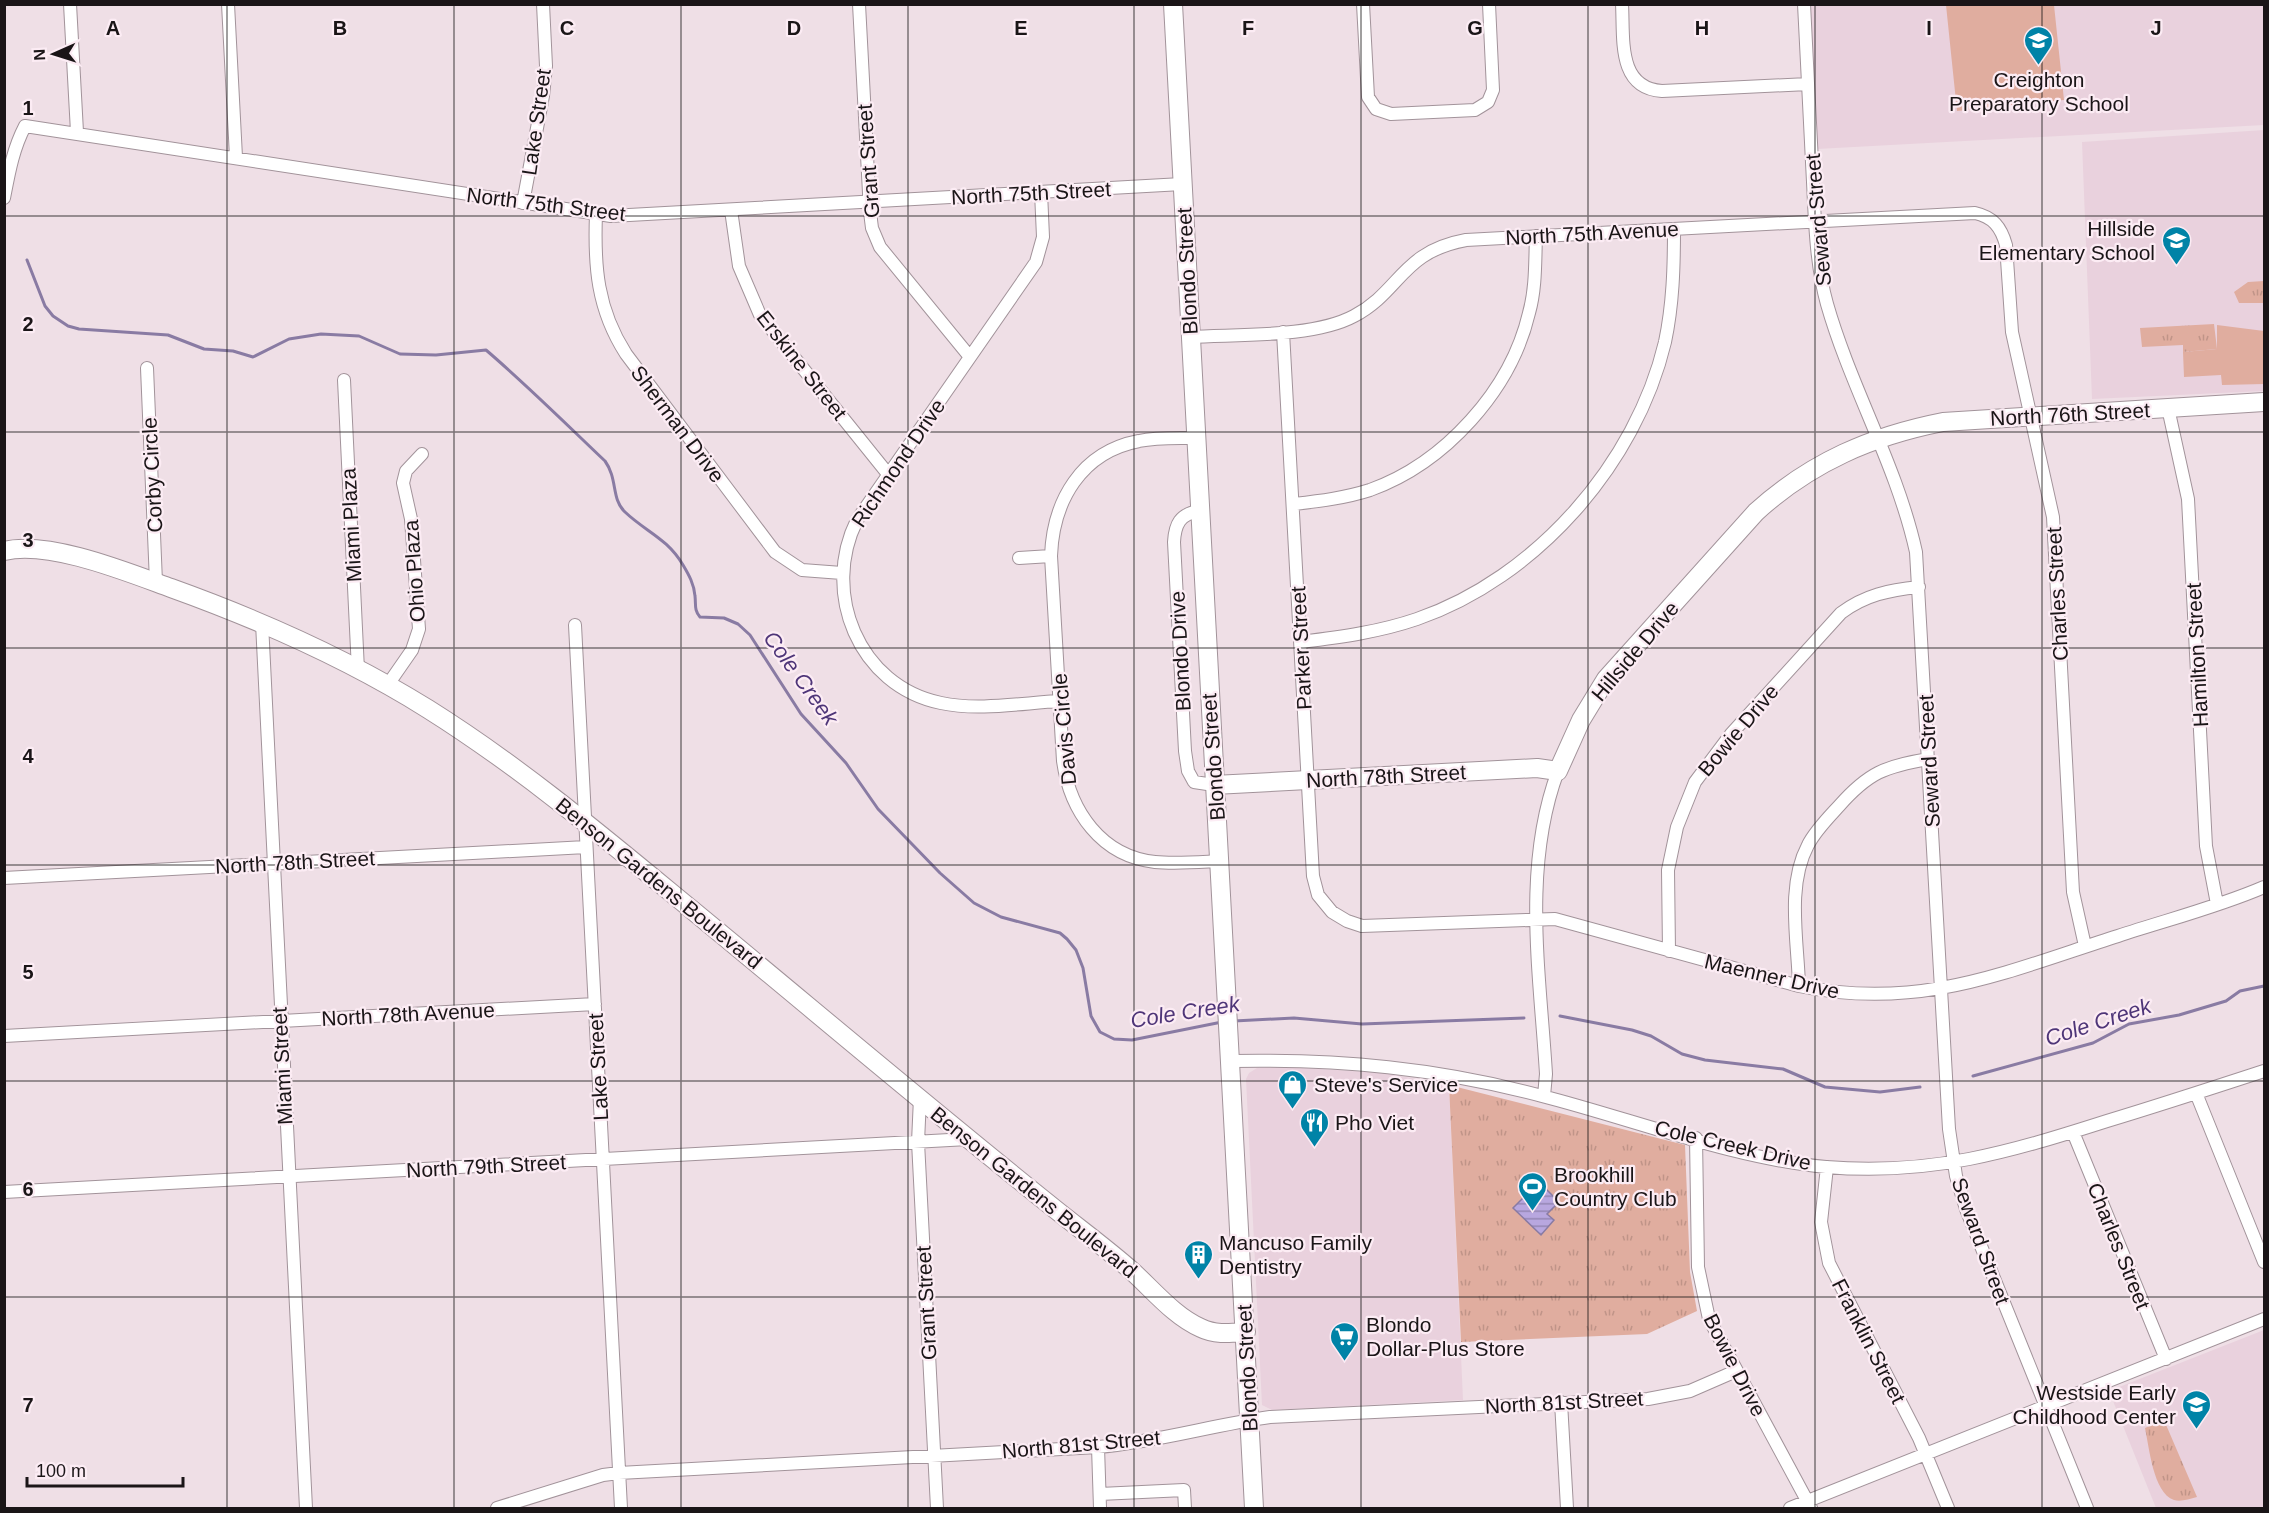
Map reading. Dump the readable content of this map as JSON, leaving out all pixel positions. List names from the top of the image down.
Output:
{
  "streets": {
    "street": [
      "Lake Street",
      "Grant Street",
      "North 75th Street",
      "Seward Street",
      "North 75th Avenue",
      "Blondo Street",
      "Erskine Street",
      "North 76th Street",
      "Sherman Drive",
      "Richmond Drive",
      "Corby Circle",
      "Miami Plaza",
      "Ohio Plaza",
      "Charles Street",
      "Parker Street",
      "Blondo Drive",
      "Hillside Drive",
      "Hamilton Street",
      "Davis Circle",
      "Bowie Drive",
      "North 78th Street",
      "Benson Gardens Boulevard",
      "Maenner Drive",
      "North 78th Avenue",
      "Miami Street",
      "Cole Creek Drive",
      "North 79th Street",
      "Franklin Street",
      "North 81st Street"
    ]
  },
  "crossings": [
    ["Lake Street", "North 75th Street"],
    ["Lake Street", "North 78th Street"],
    ["Lake Street", "Benson Gardens Boulevard"],
    ["Lake Street", "North 78th Avenue"],
    ["Lake Street", "North 79th Street"],
    ["Lake Street", "North 81st Street"],
    ["Grant Street", "North 75th Street"],
    ["Grant Street", "Richmond Drive"],
    ["Grant Street", "Benson Gardens Boulevard"],
    ["Grant Street", "North 79th Street"],
    ["Grant Street", "North 81st Street"],
    ["North 75th Street", "Blondo Street"],
    ["North 75th Street", "Erskine Street"],
    ["North 75th Street", "Sherman Drive"],
    ["North 75th Street", "Richmond Drive"],
    ["Seward Street", "North 75th Avenue"],
    ["Seward Street", "North 76th Street"],
    ["Seward Street", "Hillside Drive"],
    ["Seward Street", "Bowie Drive"],
    ["Seward Street", "Maenner Drive"],
    ["Seward Street", "Cole Creek Drive"],
    ["North 75th Avenue", "Blondo Street"],
    ["North 75th Avenue", "Charles Street"],
    ["North 75th Avenue", "Parker Street"],
    ["Blondo Street", "Blondo Drive"],
    ["Blondo Street", "Davis Circle"],
    ["Blondo Street", "North 78th Street"],
    ["Blondo Street", "Benson Gardens Boulevard"],
    ["Blondo Street", "Cole Creek Drive"],
    ["Blondo Street", "North 81st Street"],
    ["Erskine Street", "Richmond Drive"],
    ["North 76th Street", "Charles Street"],
    ["North 76th Street", "Hillside Drive"],
    ["North 76th Street", "Hamilton Street"],
    ["Sherman Drive", "Richmond Drive"],
    ["Richmond Drive", "Davis Circle"],
    ["Corby Circle", "Benson Gardens Boulevard"],
    ["Miami Plaza", "Benson Gardens Boulevard"],
    ["Ohio Plaza", "Benson Gardens Boulevard"],
    ["Charles Street", "Maenner Drive"],
    ["Charles Street", "Cole Creek Drive"],
    ["Parker Street", "North 78th Street"],
    ["Parker Street", "Maenner Drive"],
    ["Blondo Drive", "North 78th Street"],
    ["Hillside Drive", "North 78th Street"],
    ["Hillside Drive", "Maenner Drive"],
    ["Hillside Drive", "Cole Creek Drive"],
    ["Hamilton Street", "Maenner Drive"],
    ["Bowie Drive", "Maenner Drive"],
    ["Bowie Drive", "Cole Creek Drive"],
    ["Bowie Drive", "North 81st Street"],
    ["North 78th Street", "Miami Street"],
    ["Benson Gardens Boulevard", "Miami Street"],
    ["Benson Gardens Boulevard", "North 79th Street"],
    ["North 78th Avenue", "Miami Street"],
    ["Miami Street", "North 79th Street"],
    ["Cole Creek Drive", "Franklin Street"]
  ],
  "water": ["Cole Creek"],
  "places": {
    "school or university": ["Creighton Preparatory School", "Hillside Elementary School", "Westside Early Childhood Center"],
    "shop": ["Steve's Service"],
    "restaurant": ["Pho Viet"],
    "sports": ["Brookhill Country Club"],
    "building": ["Mancuso Family Dentistry"],
    "supermarket": ["Blondo Dollar-Plus Store"]
  },
  "scale_bar": "100 m",
  "north": "left",
  "grid": {
    "columns": [
      "A",
      "B",
      "C",
      "D",
      "E",
      "F",
      "G",
      "H",
      "I",
      "J"
    ],
    "rows": [
      "1",
      "2",
      "3",
      "4",
      "5",
      "6",
      "7"
    ]
  }
}
